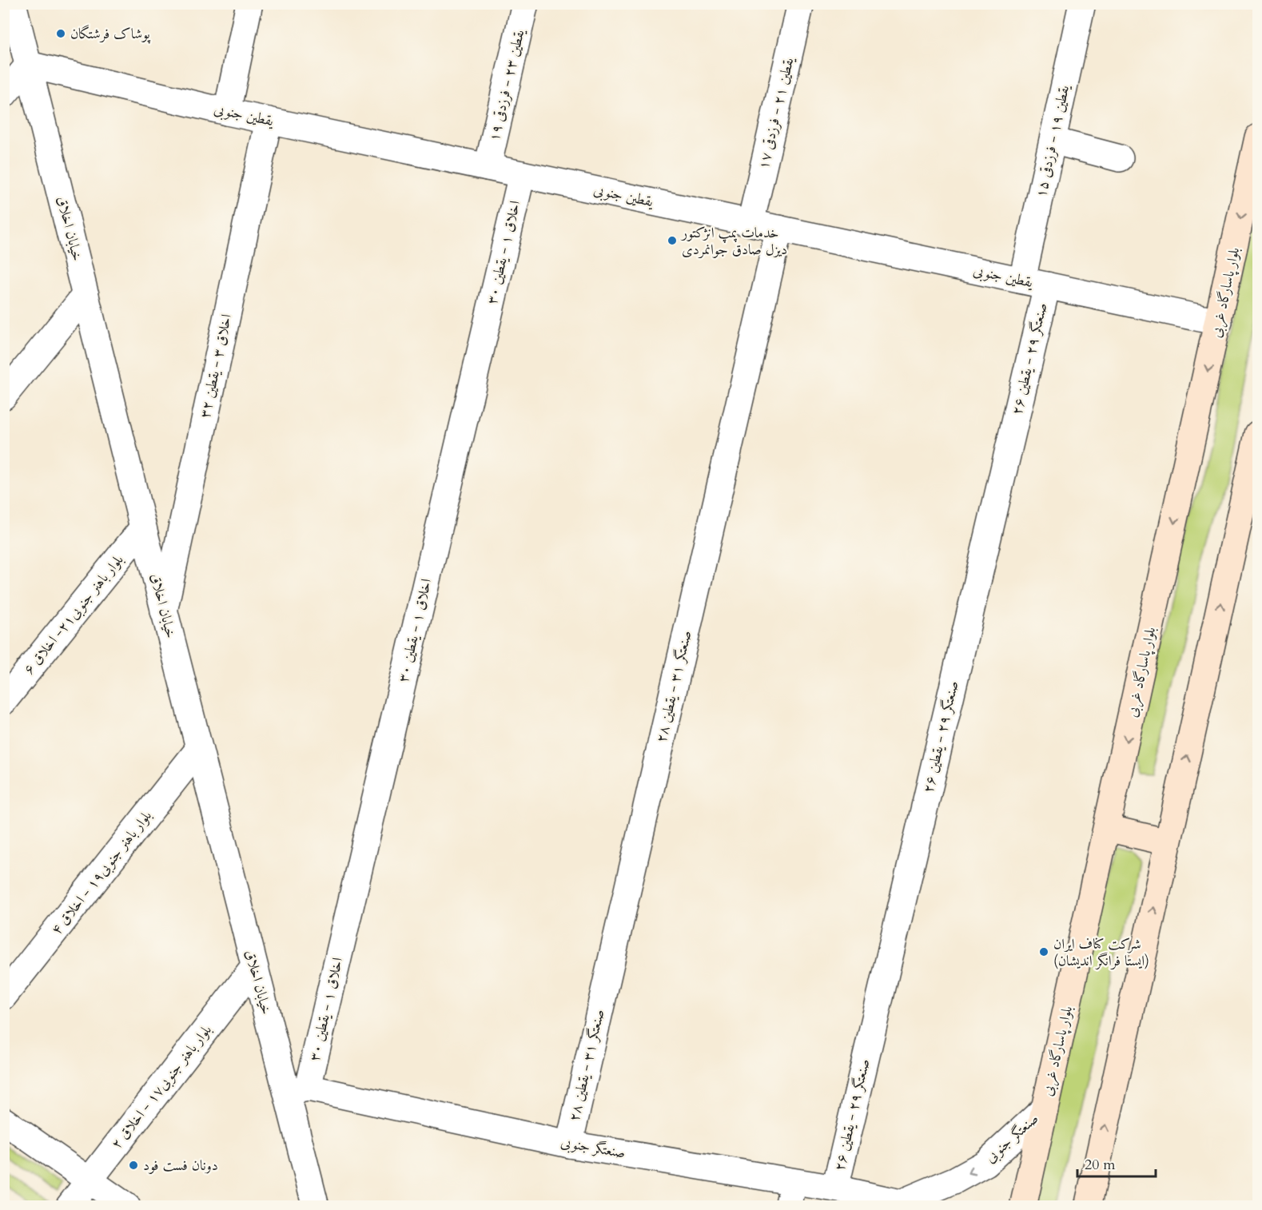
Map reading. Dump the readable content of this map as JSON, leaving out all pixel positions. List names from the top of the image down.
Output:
{
  "streets": {
    "main road": ["بلوار پاسارگاد غربی"],
    "street": [
      "یقطین ۲۳ - فرزدقی ۱۹",
      "یقطین ۲۱ - فرزدقی ۱۷",
      "یقطین جنوبی",
      "یقطین ۱۹ - فرزدقی ۱۵",
      "خیابان اخلاق",
      "اخلاق ۱ - یقطین ۳۰",
      "صنعتگر ۲۹ - یقطین ۲۶",
      "اخلاق ۳ - یقطین ۳۲",
      "بلوار باهنر جنوبی۲۱- اخلاق ۶",
      "صنعتگر ۳۱ - یقطین ۲۸",
      "بلوار باهنر جنوبی۱۹ - اخلاق ۴",
      "بلوار باهنر جنوبی۱۷ - اخلاق ۲",
      "صنعتگر جنوبی"
    ]
  },
  "crossings": [
    ["یقطین ۲۳ - فرزدقی ۱۹", "یقطین جنوبی"],
    ["یقطین ۲۱ - فرزدقی ۱۷", "یقطین جنوبی"],
    ["یقطین جنوبی", "یقطین ۱۹ - فرزدقی ۱۵"],
    ["یقطین جنوبی", "خیابان اخلاق"],
    ["یقطین جنوبی", "اخلاق ۱ - یقطین ۳۰"],
    ["یقطین جنوبی", "بلوار پاسارگاد غربی"],
    ["یقطین جنوبی", "صنعتگر ۲۹ - یقطین ۲۶"],
    ["یقطین جنوبی", "اخلاق ۳ - یقطین ۳۲"],
    ["یقطین جنوبی", "صنعتگر ۳۱ - یقطین ۲۸"],
    ["یقطین ۱۹ - فرزدقی ۱۵", "صنعتگر ۲۹ - یقطین ۲۶"],
    ["خیابان اخلاق", "اخلاق ۱ - یقطین ۳۰"],
    ["خیابان اخلاق", "اخلاق ۳ - یقطین ۳۲"],
    ["خیابان اخلاق", "بلوار باهنر جنوبی۲۱- اخلاق ۶"],
    ["خیابان اخلاق", "بلوار باهنر جنوبی۱۹ - اخلاق ۴"],
    ["خیابان اخلاق", "بلوار باهنر جنوبی۱۷ - اخلاق ۲"],
    ["خیابان اخلاق", "صنعتگر جنوبی"],
    ["اخلاق ۱ - یقطین ۳۰", "صنعتگر جنوبی"],
    ["بلوار پاسارگاد غربی", "صنعتگر جنوبی"],
    ["صنعتگر ۲۹ - یقطین ۲۶", "صنعتگر جنوبی"],
    ["صنعتگر ۳۱ - یقطین ۲۸", "صنعتگر جنوبی"]
  ],
  "places": [
    "پوشاک فرشتگان",
    "خدمات پمپ انژکتور دیزل صادق جوانمردی",
    "شرکت کناف ایران (ایستا فرانگر اندیشان)",
    "دونان فست فود"
  ],
  "scale_bar": "20 m"
}
